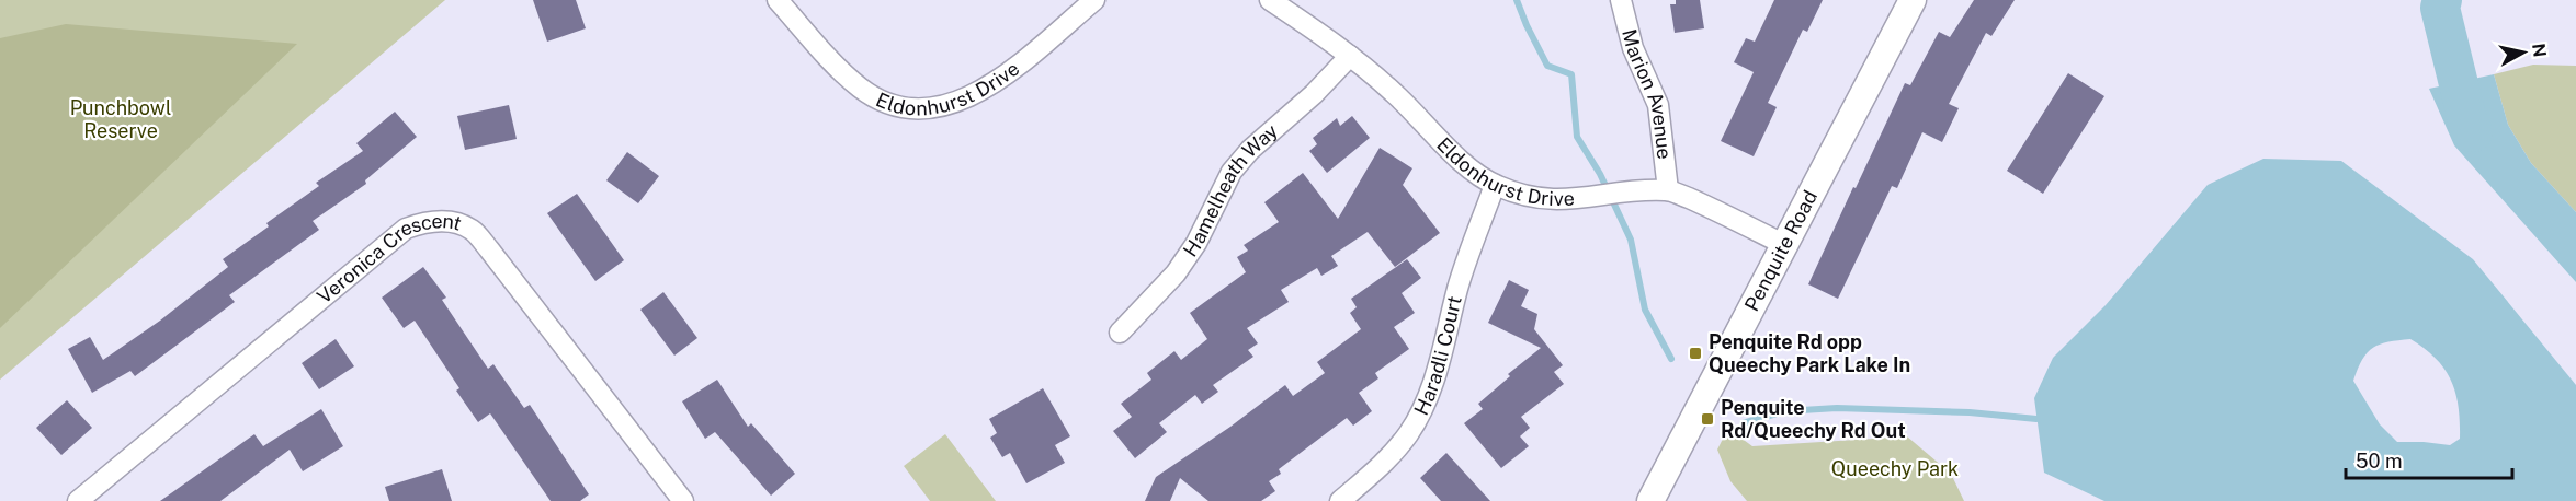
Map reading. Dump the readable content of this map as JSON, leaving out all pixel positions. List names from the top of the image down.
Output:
{
  "streets": {
    "street": [
      "Eldonhurst Drive",
      "Marion Avenue",
      "Hamelheath Way",
      "Penquite Road",
      "Veronica Crescent",
      "Haradli Court"
    ]
  },
  "crossings": [
    ["Eldonhurst Drive", "Marion Avenue"],
    ["Eldonhurst Drive", "Hamelheath Way"],
    ["Eldonhurst Drive", "Penquite Road"],
    ["Eldonhurst Drive", "Haradli Court"]
  ],
  "parks": ["Punchbowl Reserve", "Queechy Park"],
  "places": {
    "transit": ["Penquite Rd opp Queechy Park Lake In", "Penquite Rd/Queechy Rd Out"]
  },
  "scale_bar": "50 m",
  "north": "right"
}
